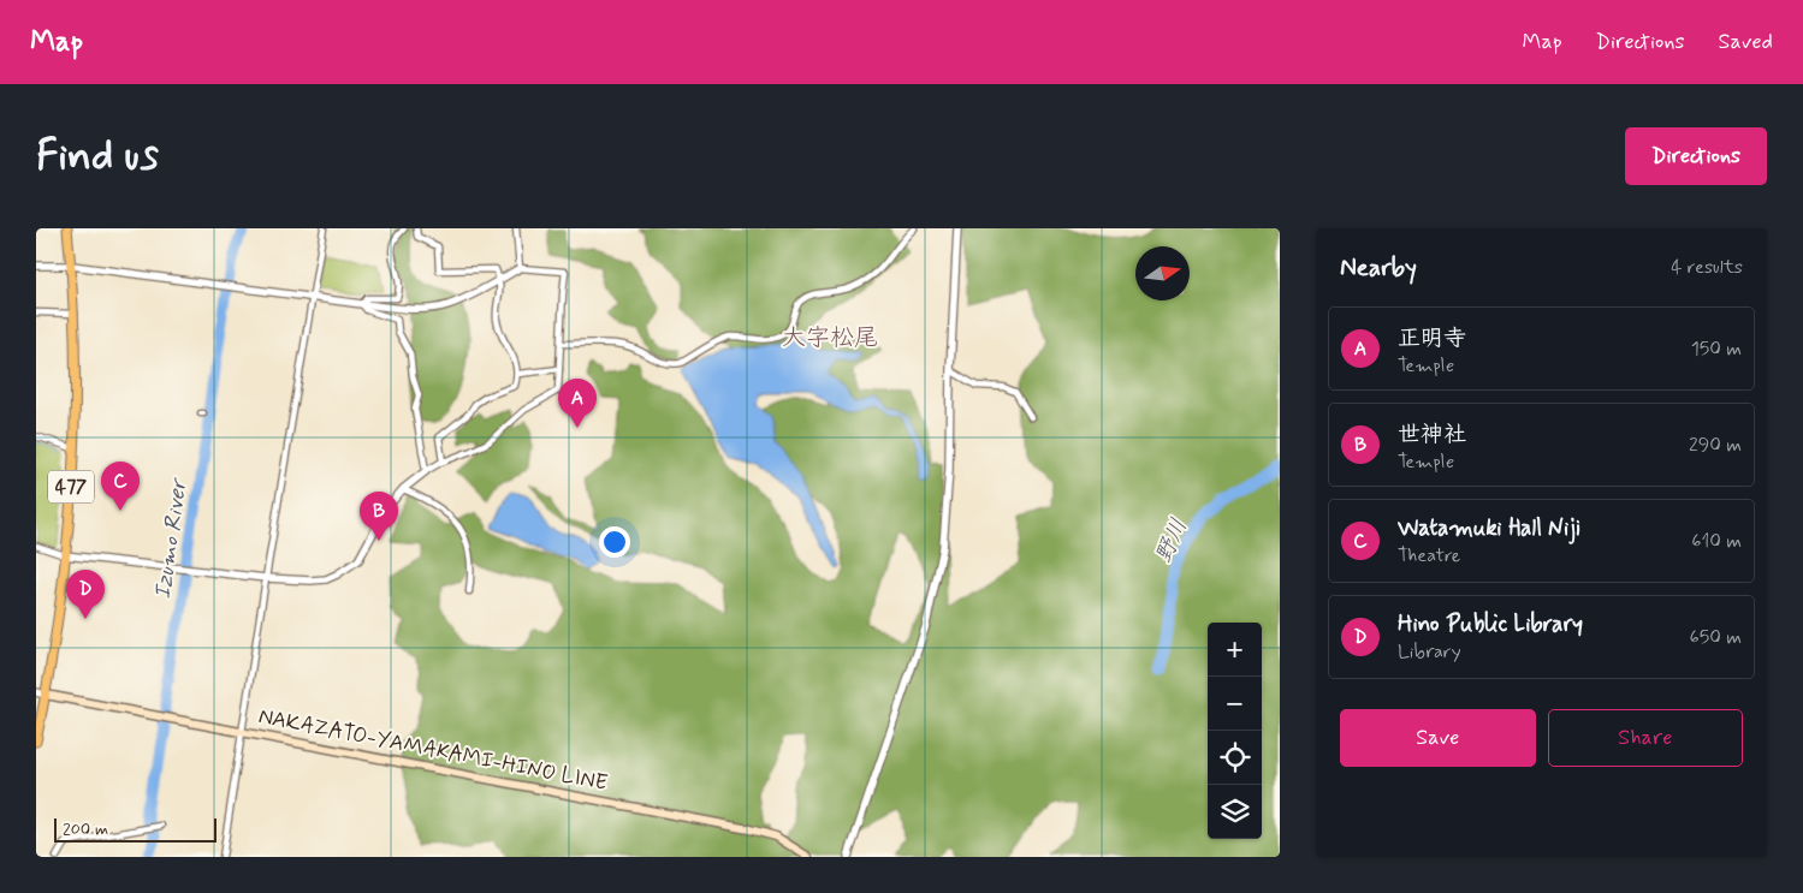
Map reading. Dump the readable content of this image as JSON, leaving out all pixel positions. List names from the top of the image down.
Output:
{
  "streets": {
    "highway": ["477"],
    "main road": ["NAKAZATO-YAMAKAMI-HINO LINE"]
  },
  "crossings": [
    ["477", "NAKAZATO-YAMAKAMI-HINO LINE"]
  ],
  "districts": ["大字松尾"],
  "water": ["Izumo River", "野川"],
  "scale_bar": "200 m",
  "north": "right",
  "page": {
    "header": "Map",
    "nav": ["Map", "Directions", "Saved"],
    "buttons": [
      "Directions",
      ["Save", "Share"]
    ],
    "title": "Find us",
    "heading": ["Nearby", "4 results"],
    "list": [
      {
        "mark": "A",
        "name": "正明寺",
        "note": "Temple",
        "value": "150 m"
      },
      {
        "mark": "B",
        "name": "世神社",
        "note": "Temple",
        "value": "290 m"
      },
      {
        "mark": "C",
        "name": "Watamuki Hall Niji",
        "note": "Theatre",
        "value": "610 m"
      },
      {
        "mark": "D",
        "name": "Hino Public Library",
        "note": "Library",
        "value": "650 m"
      }
    ],
    "pins": [
      "A",
      "C",
      "B",
      "D"
    ],
    "map_buttons": ["+", "−"],
    "scale": "200 m"
  }
}
